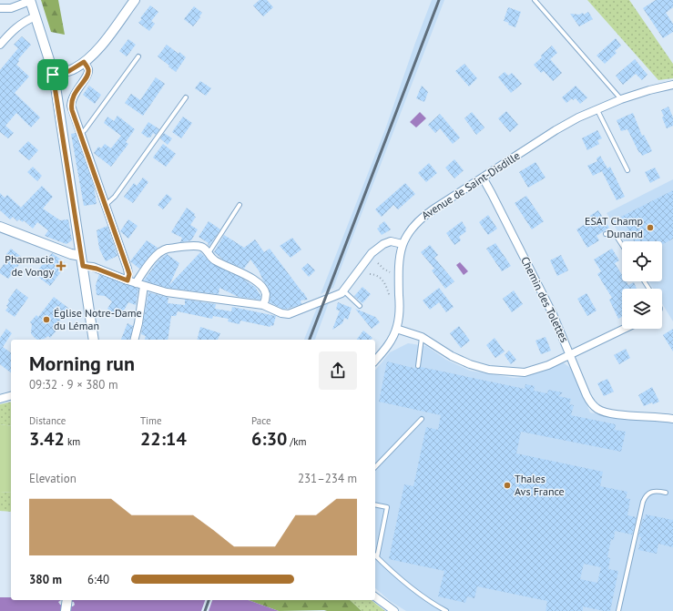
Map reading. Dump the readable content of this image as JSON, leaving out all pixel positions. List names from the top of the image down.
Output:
{
  "streets": {
    "street": ["Avenue de Saint-Disdille", "Chemin des Tolettes"]
  },
  "crossings": [
    ["Avenue de Saint-Disdille", "Chemin des Tolettes"]
  ],
  "places": {
    "other": ["ESAT Champ Dunand", "Église Notre-Dame du Léman", "Thales Avs France"],
    "health": ["Pharmacie de Vongy"]
  },
  "page": {
    "heading": ["Morning run", "09:32 · 9 × 380 m"],
    "stats": [
      ["Distance", "3.42 km"],
      ["Time", "22:14"],
      ["Pace", "6:30 /km"]
    ],
    "chart": ["Elevation", "231–234 m"],
    "list": [
      {
        "name": "380 m",
        "note": "6:40"
      }
    ]
  }
}
